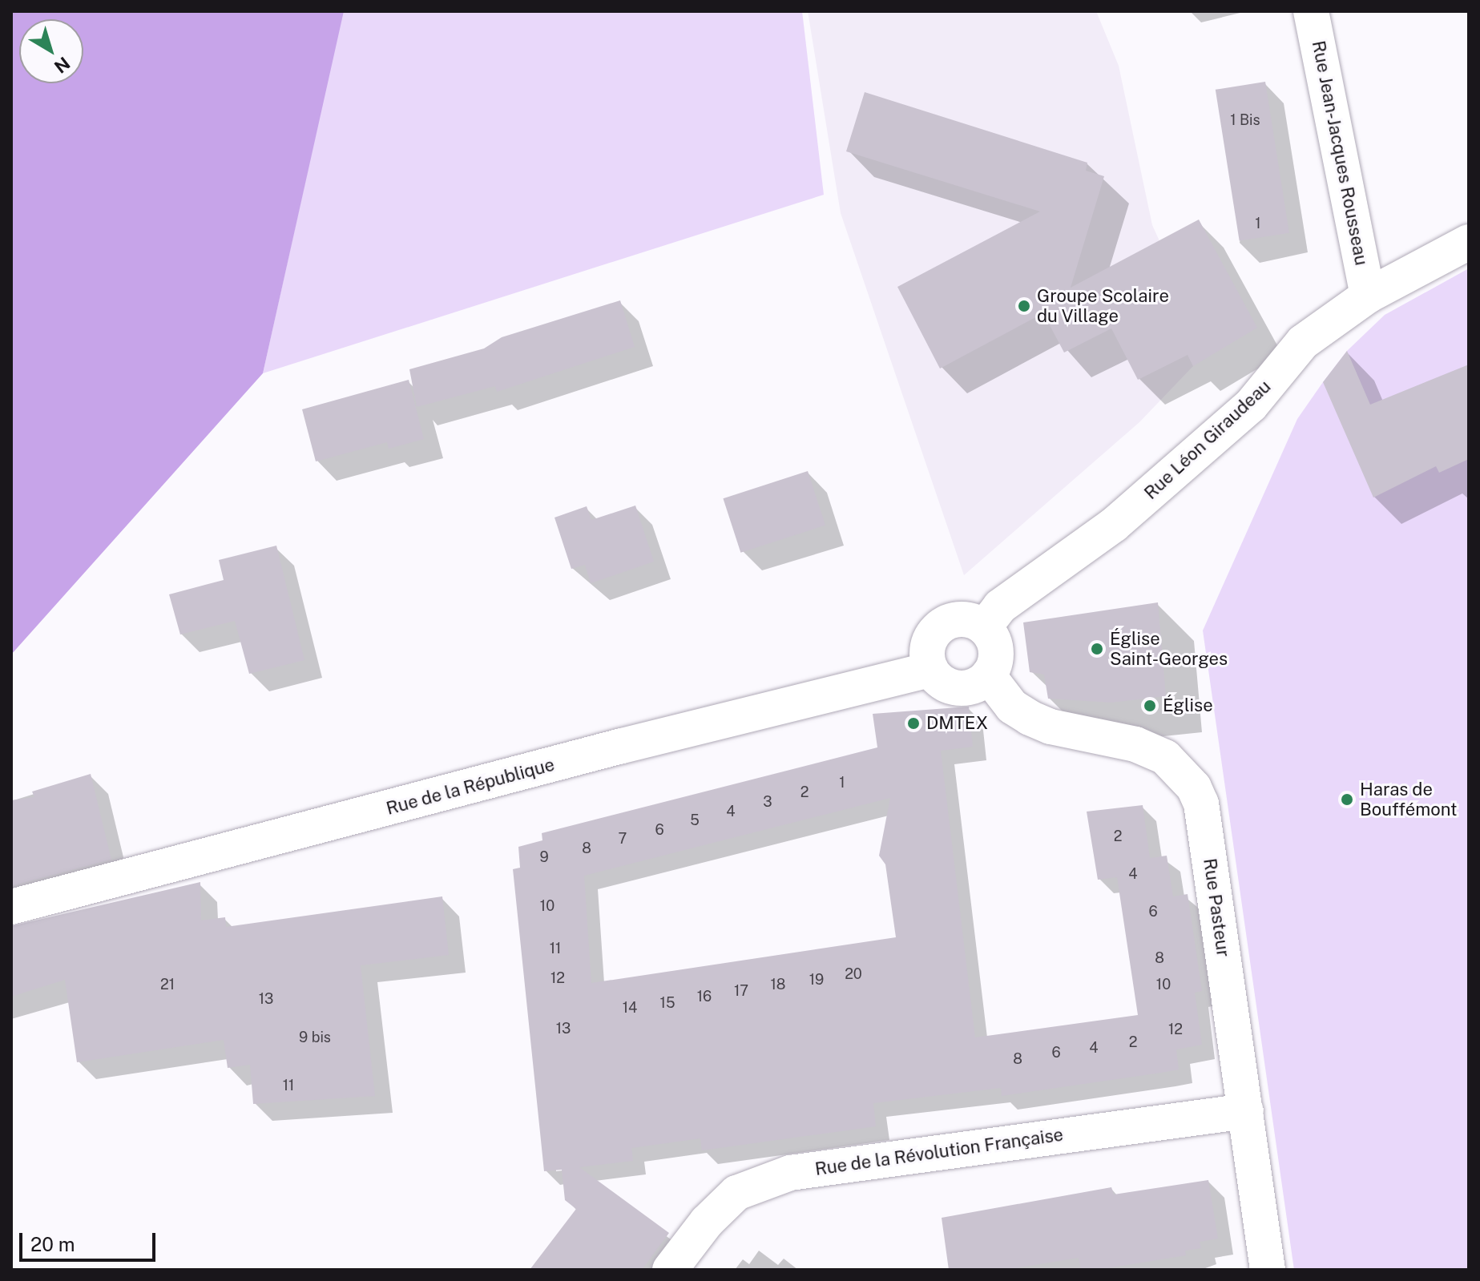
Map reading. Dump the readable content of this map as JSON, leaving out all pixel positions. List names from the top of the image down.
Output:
{
  "streets": {
    "street": [
      "Rue Jean-Jacques Rousseau",
      "Rue Léon Giraudeau",
      "Rue de la République",
      "Rue Pasteur",
      "Rue de la Révolution Française"
    ]
  },
  "crossings": [
    ["Rue Jean-Jacques Rousseau", "Rue Léon Giraudeau"],
    ["Rue Léon Giraudeau", "Rue de la République"],
    ["Rue Léon Giraudeau", "Rue Pasteur"],
    ["Rue de la République", "Rue Pasteur"],
    ["Rue Pasteur", "Rue de la Révolution Française"]
  ],
  "places": [
    "Groupe Scolaire du Village",
    "Église Saint-Georges",
    "Église",
    "DMTEX",
    "Haras de Bouffémont"
  ],
  "house_numbers": [
    "1 Bis",
    "1",
    "1",
    "2",
    "3",
    "4",
    "5",
    "6",
    "2",
    "7",
    "8",
    "9",
    "4",
    "10",
    "6",
    "11",
    "8",
    "20",
    "12",
    "19",
    "21",
    "18",
    "10",
    "17",
    "16",
    "13",
    "15",
    "14",
    "13",
    "12",
    "9 bis",
    "2",
    "4",
    "6",
    "8",
    "11"
  ],
  "scale_bar": "20 m",
  "north": "bottom right"
}
